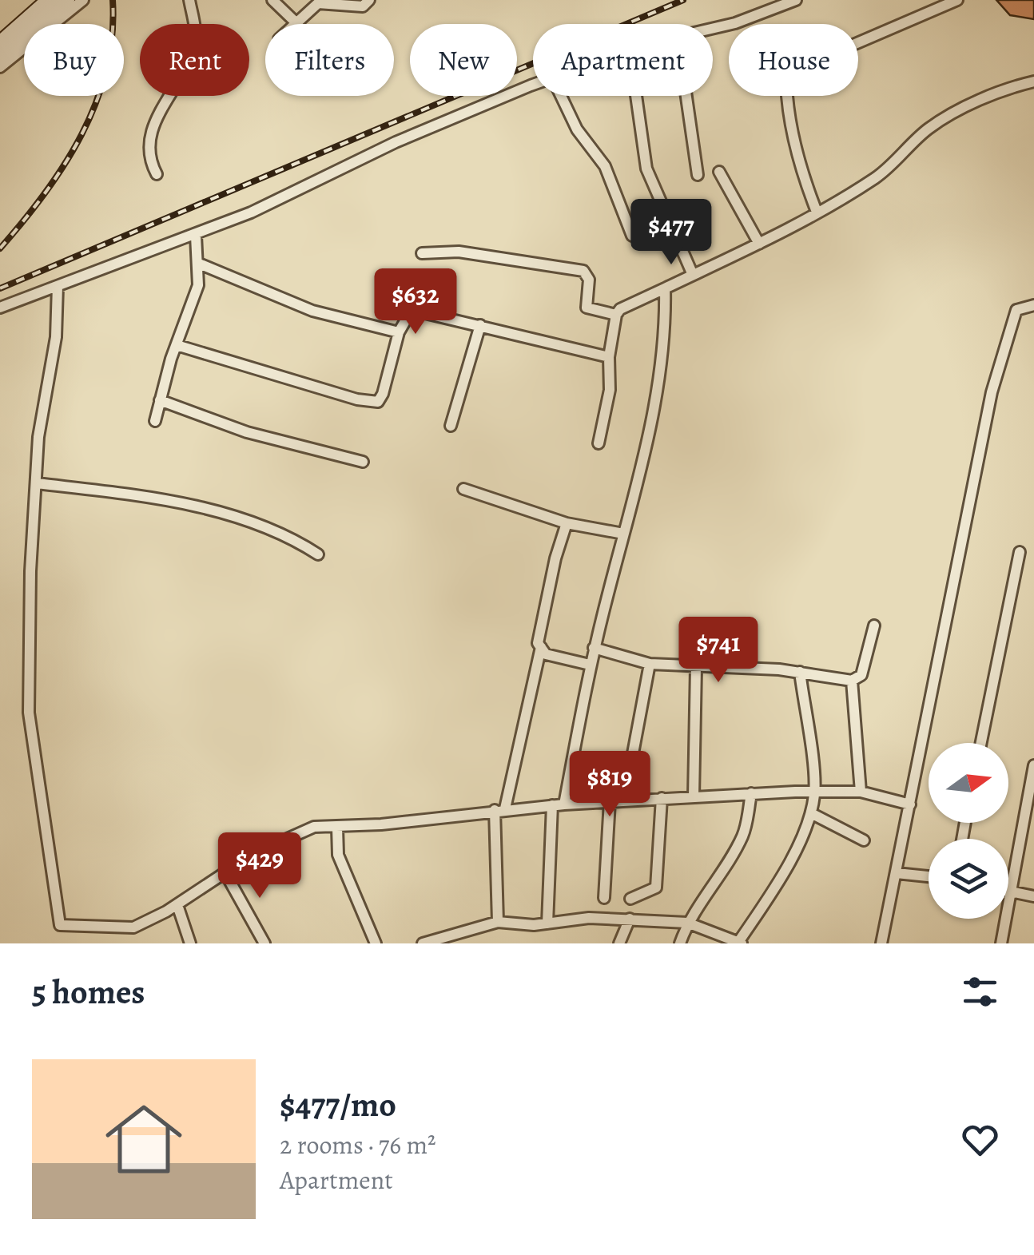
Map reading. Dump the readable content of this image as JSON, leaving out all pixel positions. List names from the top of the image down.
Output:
{
  "north": "right",
  "page": {
    "chip": [
      "Buy",
      "Rent",
      "Filters",
      "New",
      "Apartment",
      "House"
    ],
    "price": [
      "$477",
      "$632",
      "$741",
      "$819",
      "$429"
    ],
    "heading": "5 homes",
    "list": [
      {
        "name": "$477/mo",
        "note": "2 rooms · 76 m² · Apartment"
      }
    ]
  }
}
